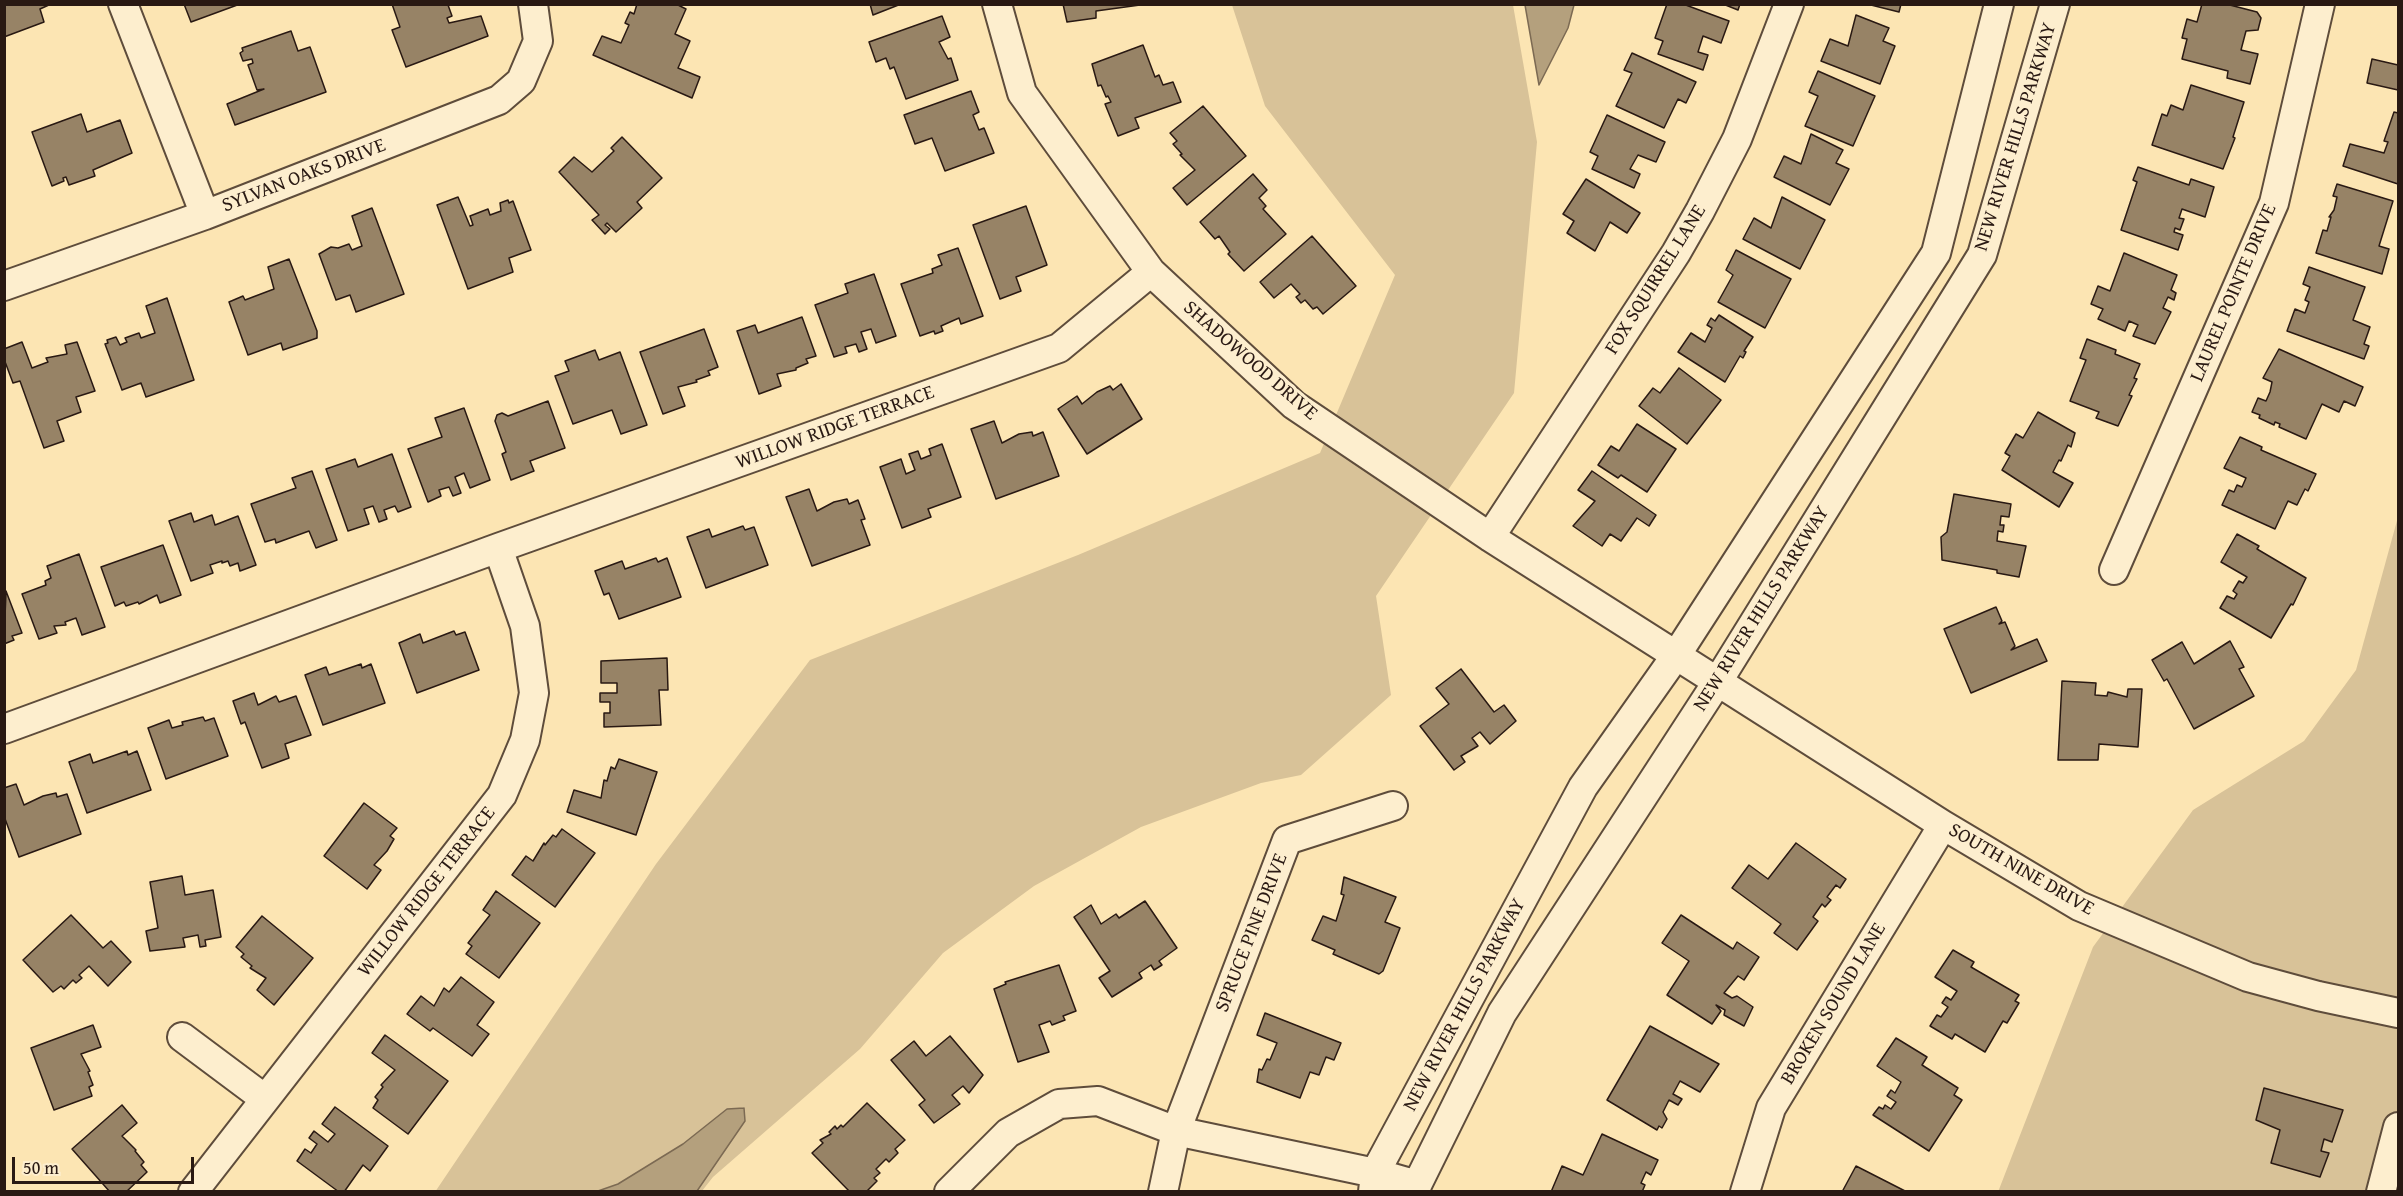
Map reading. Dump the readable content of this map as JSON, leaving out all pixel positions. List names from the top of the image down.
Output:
{
  "streets": {
    "street": [
      "NEW RIVER HILLS PARKWAY",
      "SYLVAN OAKS DRIVE",
      "FOX SQUIRREL LANE",
      "LAUREL POINTE DRIVE",
      "SHADOWOOD DRIVE",
      "WILLOW RIDGE TERRACE",
      "SOUTH NINE DRIVE",
      "SPRUCE PINE DRIVE",
      "BROKEN SOUND LANE"
    ]
  },
  "crossings": [
    ["NEW RIVER HILLS PARKWAY", "SHADOWOOD DRIVE"],
    ["NEW RIVER HILLS PARKWAY", "SOUTH NINE DRIVE"],
    ["FOX SQUIRREL LANE", "SHADOWOOD DRIVE"],
    ["SHADOWOOD DRIVE", "WILLOW RIDGE TERRACE"],
    ["SHADOWOOD DRIVE", "SOUTH NINE DRIVE"],
    ["SOUTH NINE DRIVE", "BROKEN SOUND LANE"]
  ],
  "scale_bar": "50 m"
}
